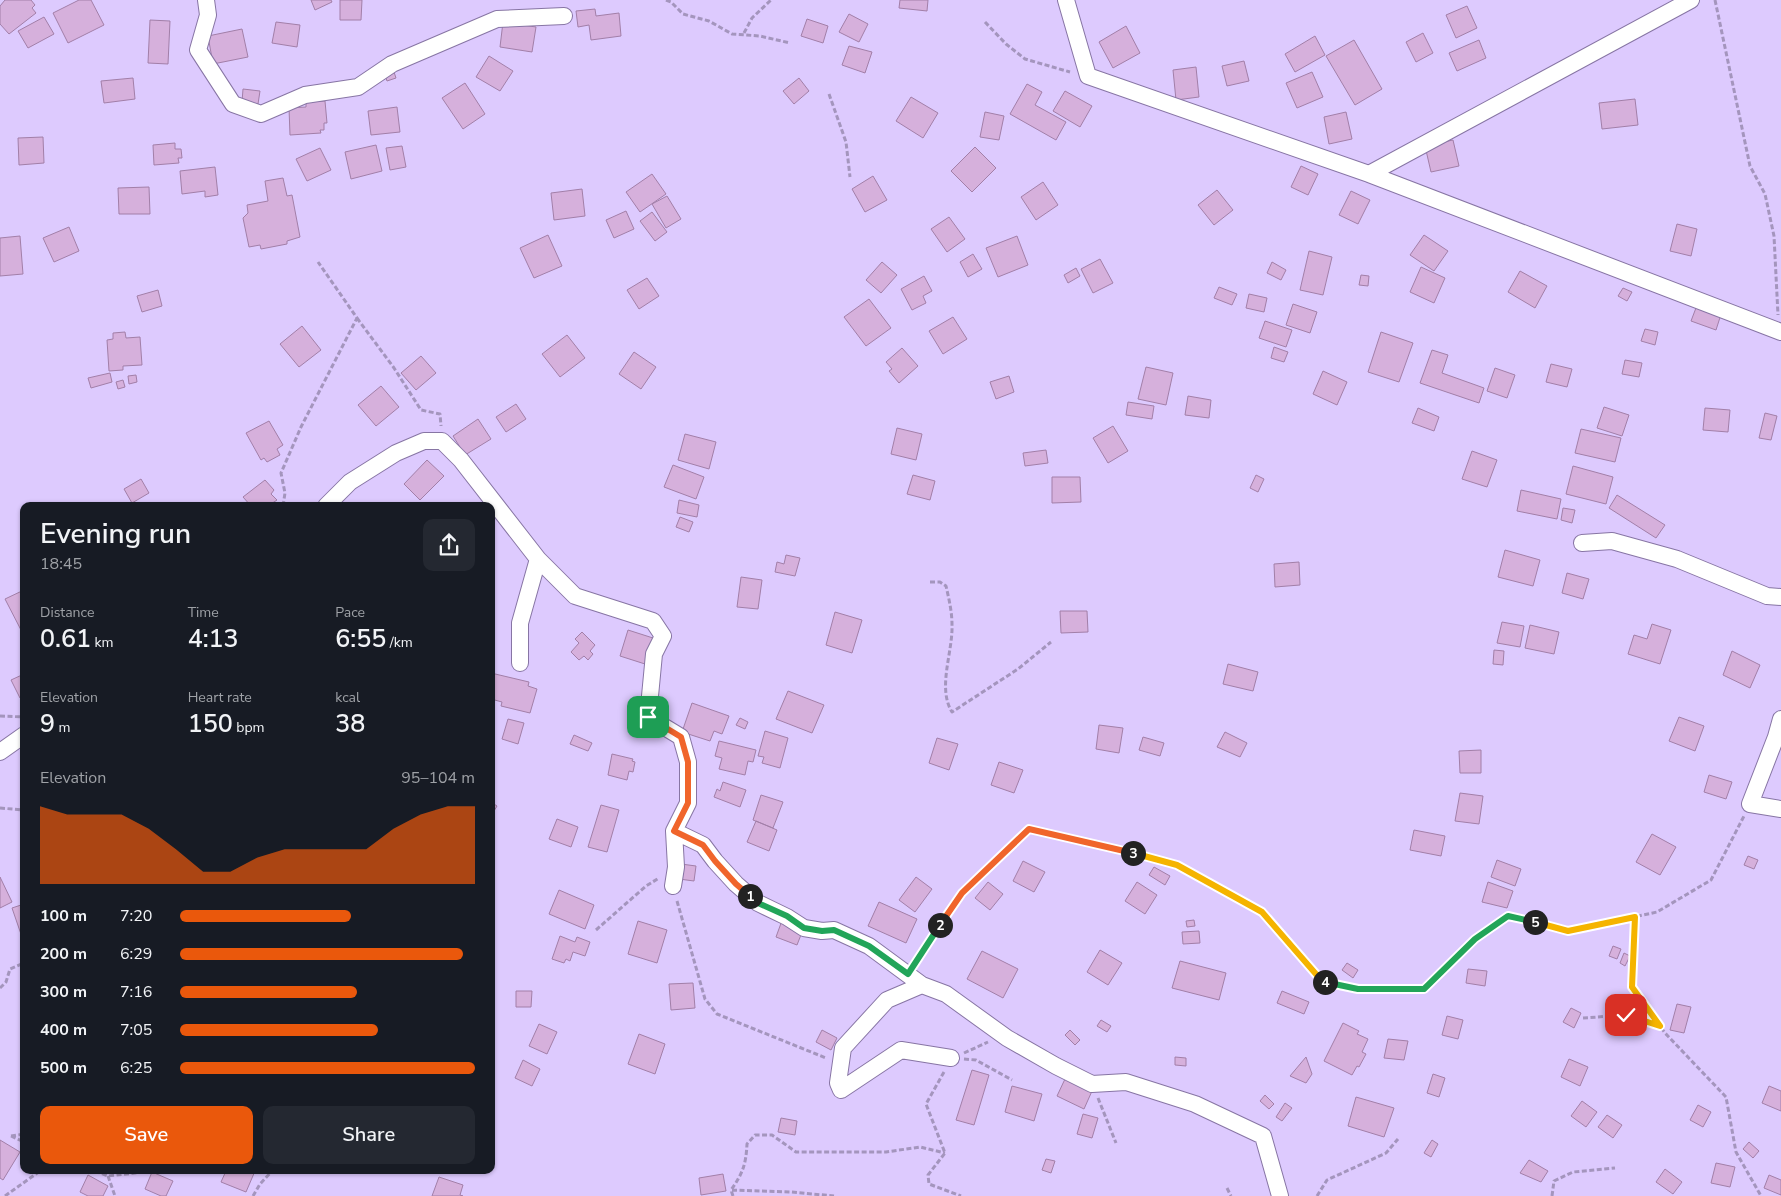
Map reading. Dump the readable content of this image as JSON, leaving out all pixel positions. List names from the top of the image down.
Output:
{
  "page": {
    "heading": ["Evening run", "18:45"],
    "stats": [
      ["Distance", "0.61 km"],
      ["Time", "4:13"],
      ["Pace", "6:55 /km"],
      ["Elevation", "9 m"],
      ["Heart rate", "150 bpm"],
      ["kcal", "38"]
    ],
    "chart": ["Elevation", "95–104 m"],
    "pins": [
      "3",
      "1",
      "5",
      "2",
      "4"
    ],
    "list": [
      {
        "name": "100 m",
        "note": "7:20"
      },
      {
        "name": "200 m",
        "note": "6:29"
      },
      {
        "name": "300 m",
        "note": "7:16"
      },
      {
        "name": "400 m",
        "note": "7:05"
      },
      {
        "name": "500 m",
        "note": "6:25"
      }
    ],
    "buttons": ["Save", "Share"]
  }
}
